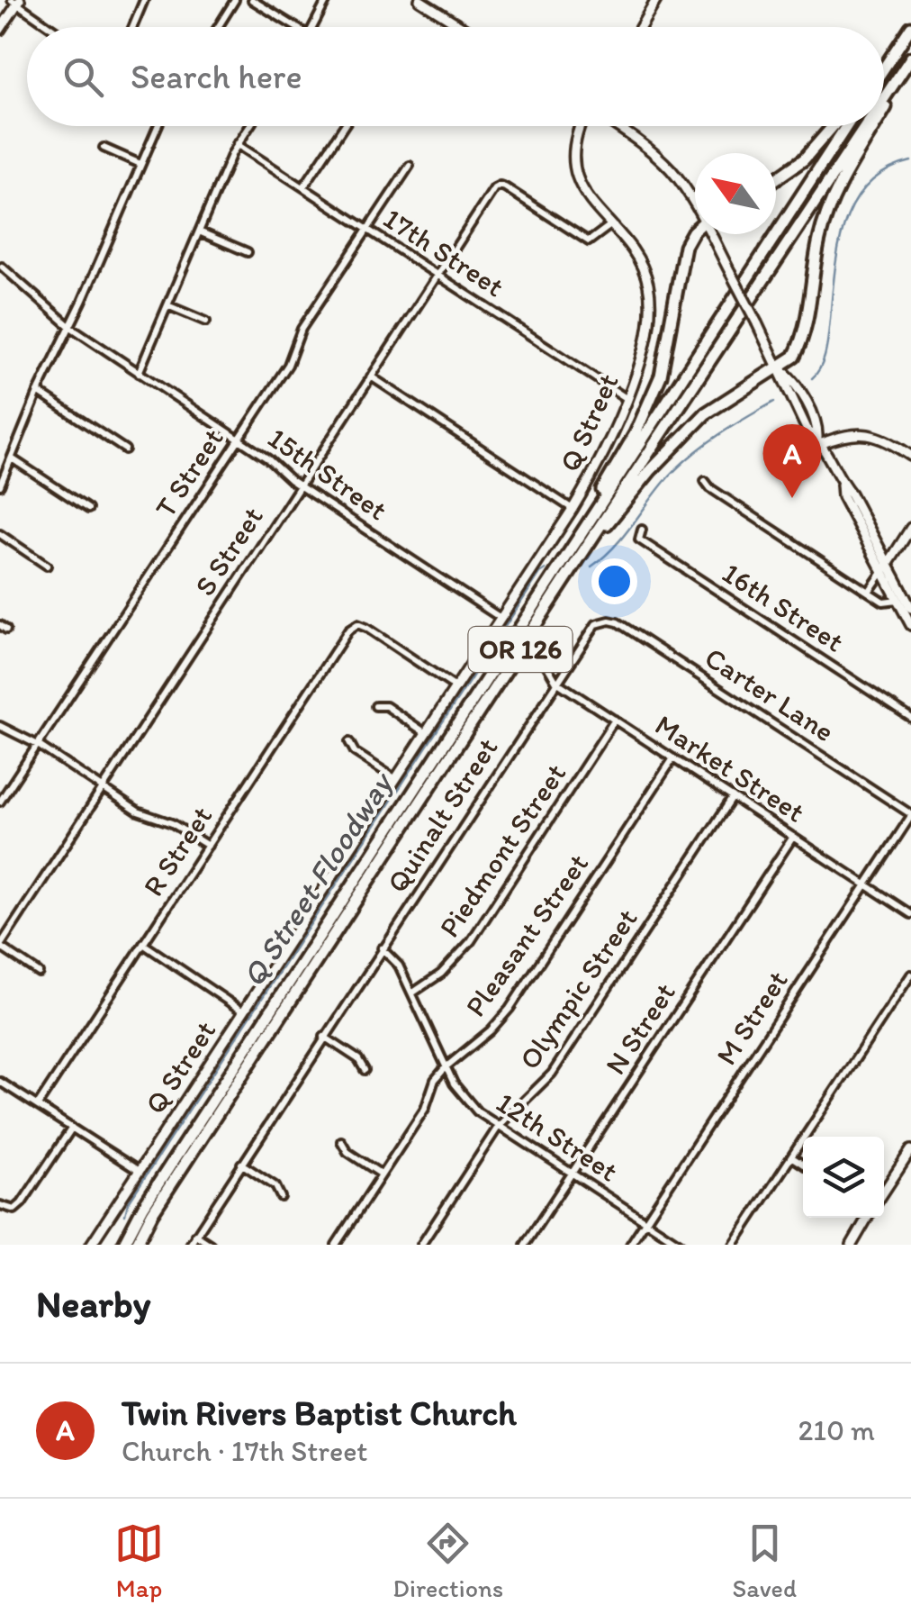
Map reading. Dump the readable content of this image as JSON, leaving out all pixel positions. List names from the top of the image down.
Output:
{
  "streets": {
    "highway": ["OR 126"],
    "street": [
      "17th Street",
      "Q Street",
      "T Street",
      "15th Street",
      "S Street",
      "16th Street",
      "Carter Lane",
      "Market Street",
      "Quinalt Street",
      "Piedmont Street",
      "R Street",
      "Pleasant Street",
      "Olympic Street",
      "M Street",
      "N Street",
      "12th Street"
    ]
  },
  "crossings": [
    ["17th Street", "Q Street"],
    ["17th Street", "T Street"],
    ["17th Street", "S Street"],
    ["Q Street", "15th Street"],
    ["Q Street", "S Street"],
    ["Q Street", "R Street"],
    ["T Street", "15th Street"],
    ["15th Street", "S Street"],
    ["Carter Lane", "Quinalt Street"],
    ["Carter Lane", "M Street"],
    ["Market Street", "Quinalt Street"],
    ["Market Street", "Piedmont Street"],
    ["Market Street", "Pleasant Street"],
    ["Market Street", "Olympic Street"],
    ["Market Street", "M Street"],
    ["Market Street", "N Street"],
    ["Quinalt Street", "12th Street"],
    ["Piedmont Street", "12th Street"],
    ["Pleasant Street", "12th Street"],
    ["Olympic Street", "12th Street"],
    ["M Street", "12th Street"],
    ["N Street", "12th Street"]
  ],
  "water": ["Q Street Floodway"],
  "north": "top left",
  "page": {
    "search": "Search here",
    "pins": "A",
    "heading": "Nearby",
    "list": [
      {
        "mark": "A",
        "name": "Twin Rivers Baptist Church",
        "note": "Church · 17th Street",
        "value": "210 m"
      }
    ],
    "nav": ["Map", "Directions", "Saved"]
  }
}
